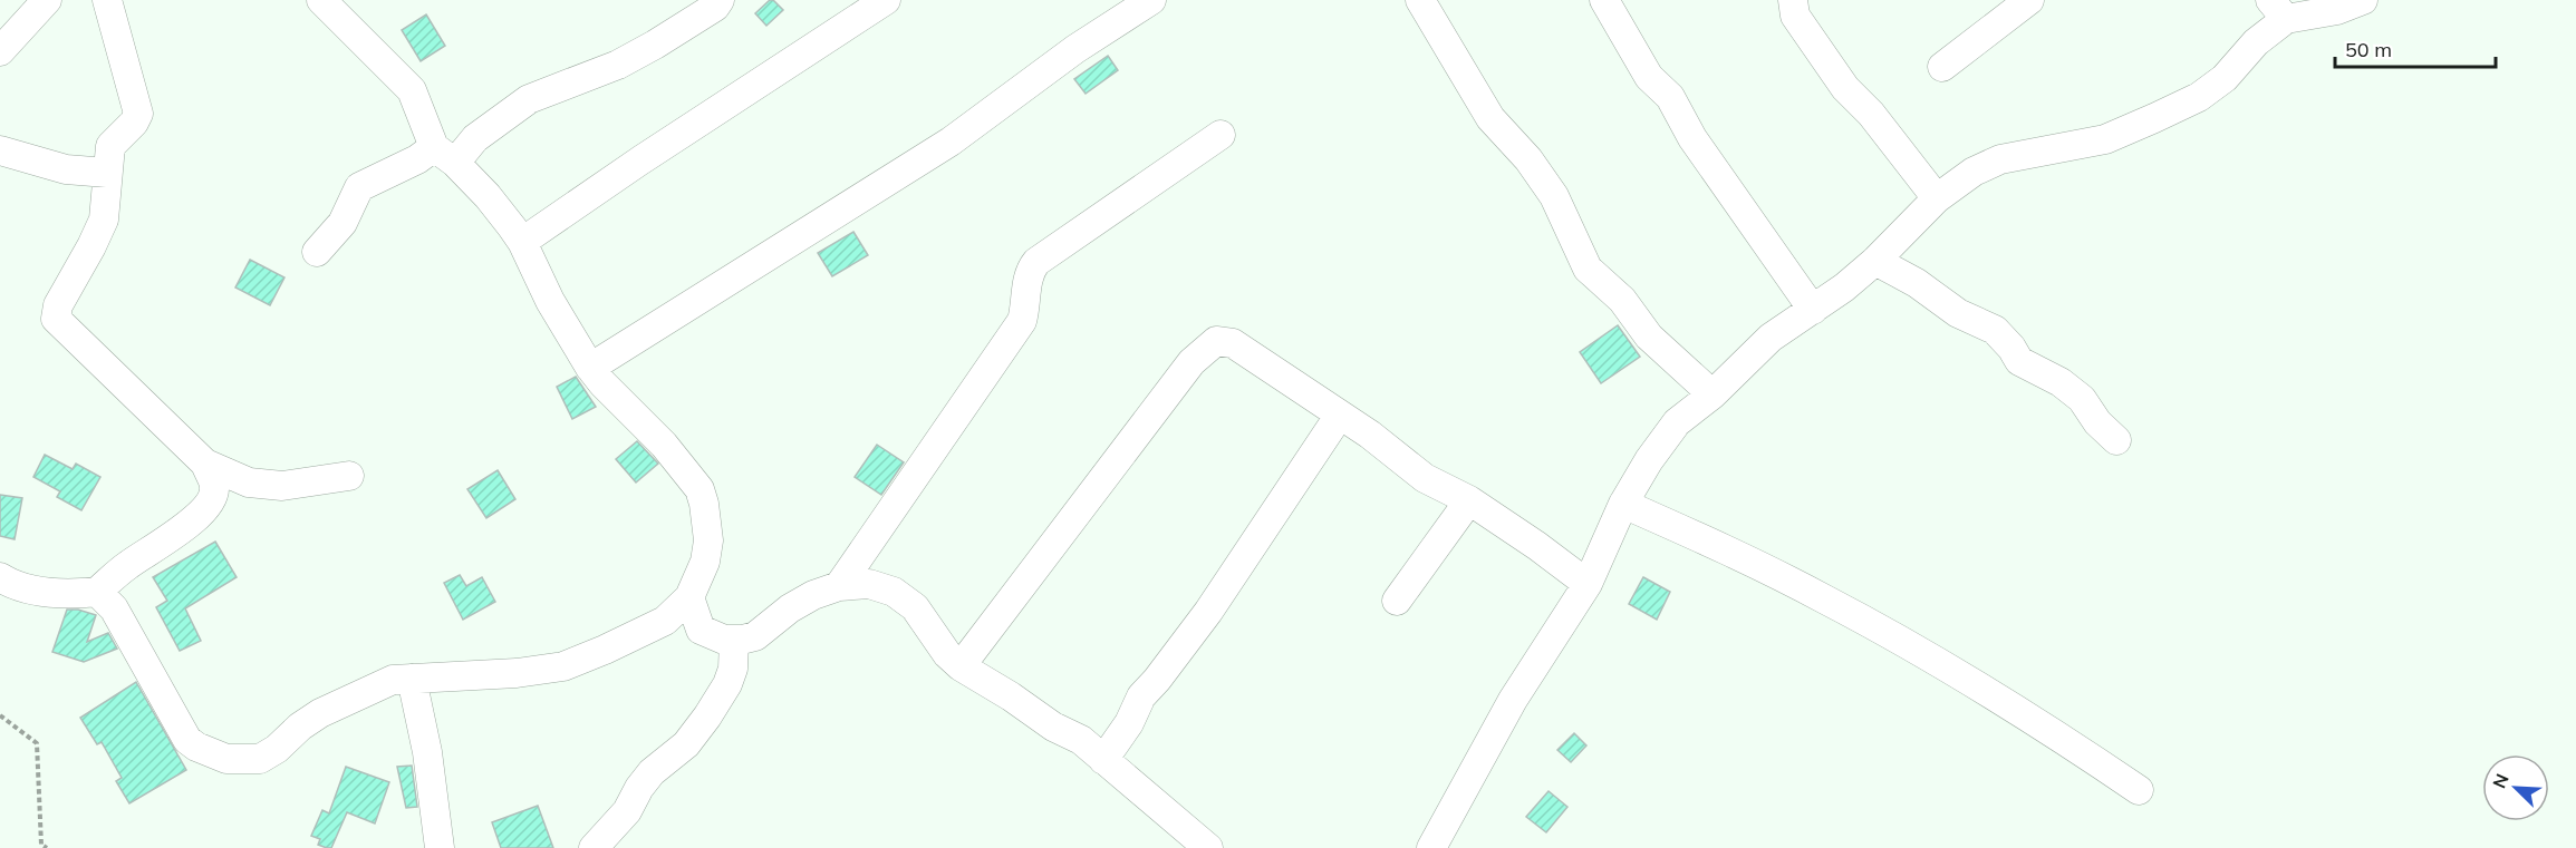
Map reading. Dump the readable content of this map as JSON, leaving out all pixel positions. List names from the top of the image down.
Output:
{
  "scale_bar": "50 m",
  "north": "top left"
}
